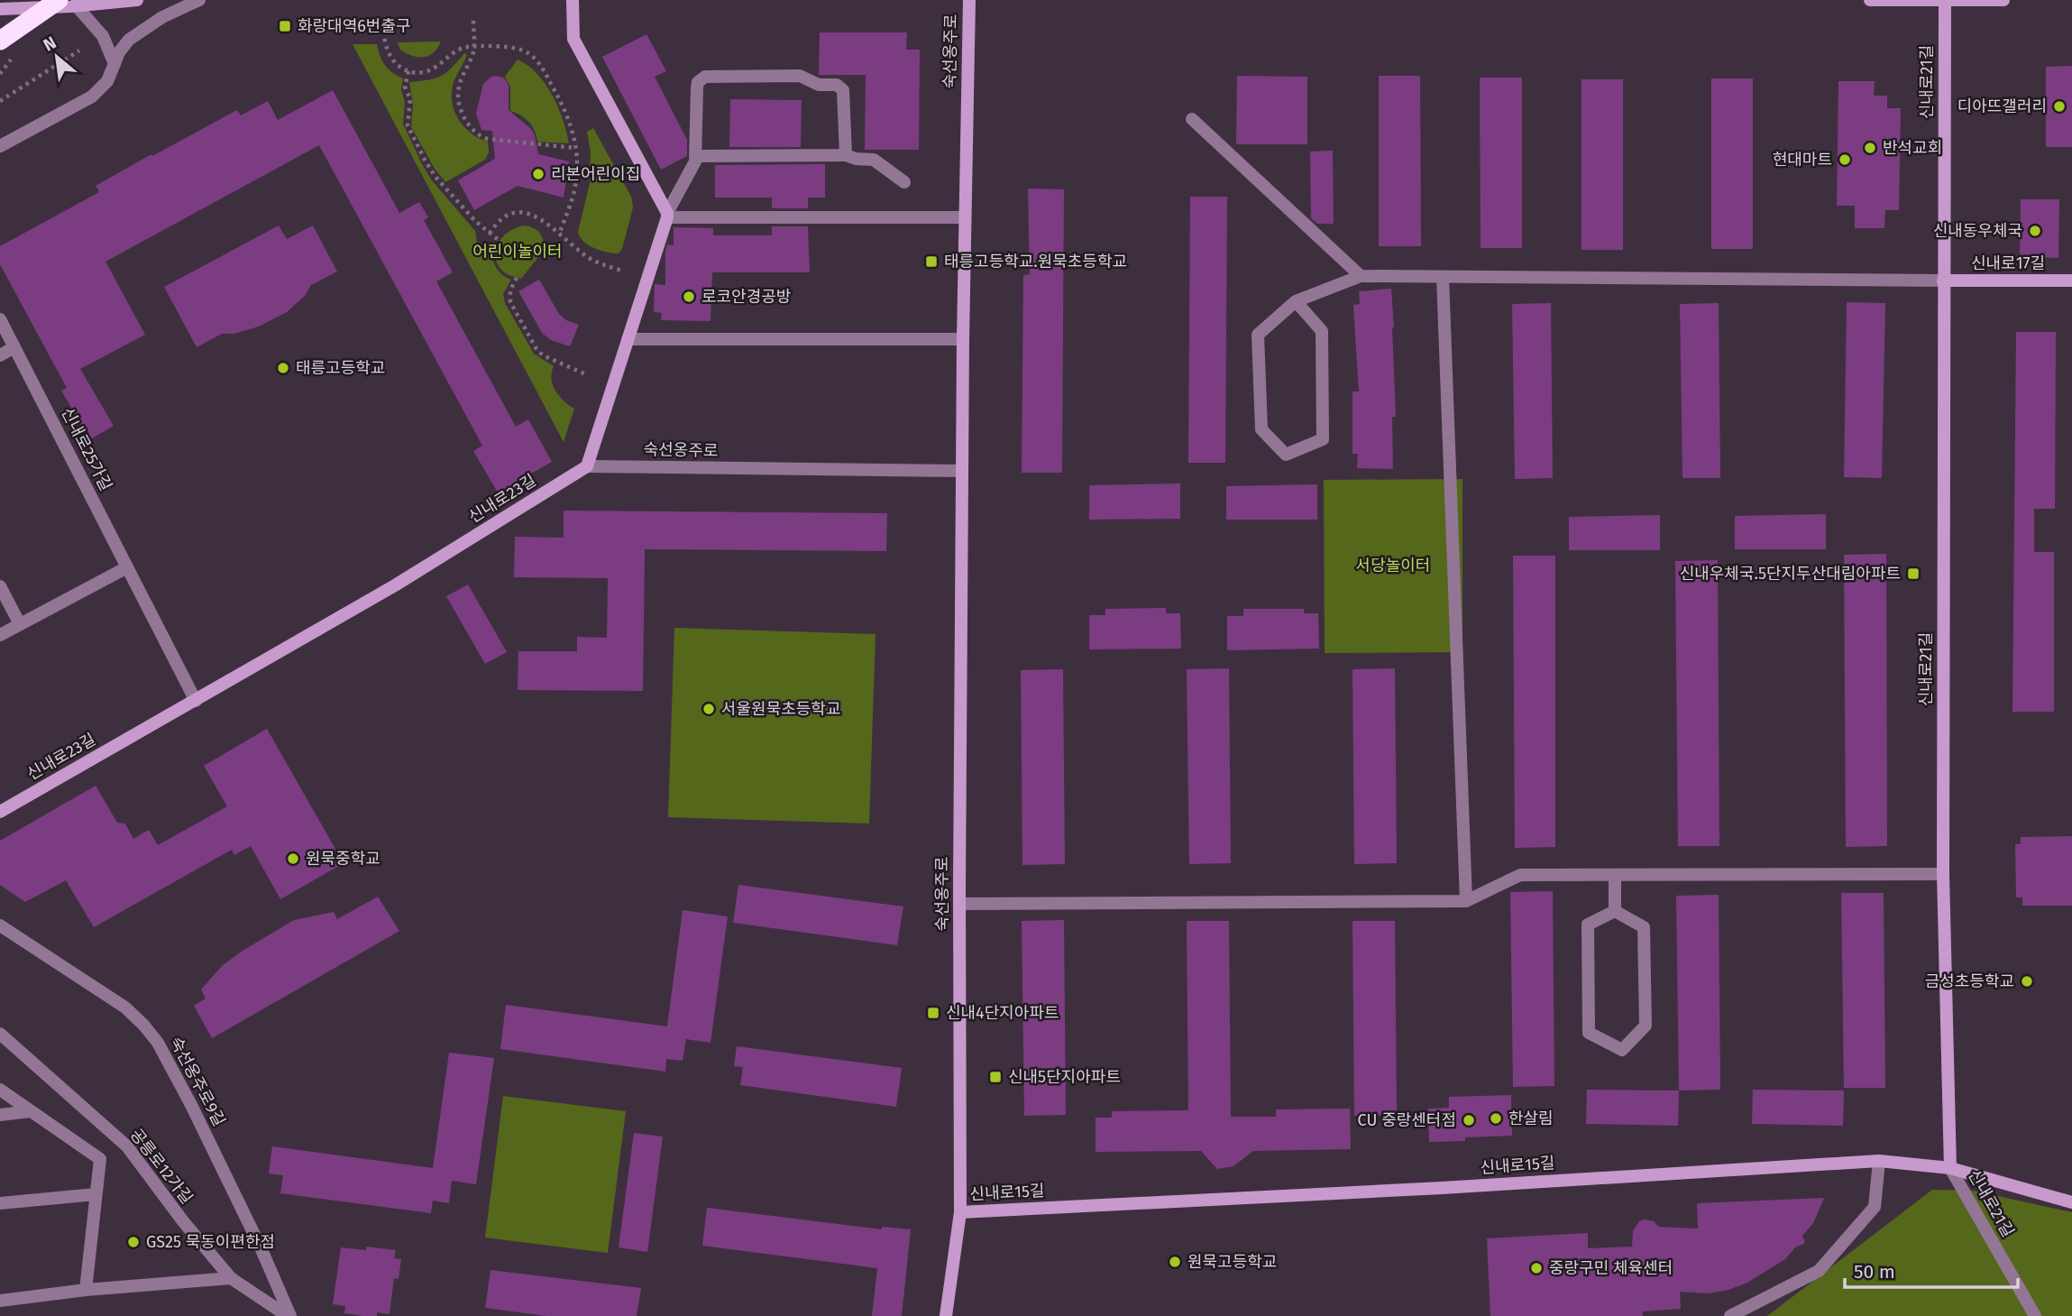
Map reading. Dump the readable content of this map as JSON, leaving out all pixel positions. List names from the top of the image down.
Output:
{
  "streets": {
    "street": [
      "숙선옹주로",
      "신내로21길",
      "신내로17길",
      "신내로25가길",
      "신내로23길",
      "숙선옹주로9길",
      "신내로15길",
      "공릉로12가길"
    ]
  },
  "crossings": [
    ["숙선옹주로", "신내로23길"],
    ["숙선옹주로", "신내로15길"],
    ["신내로21길", "신내로17길"],
    ["신내로21길", "신내로15길"],
    ["신내로25가길", "신내로23길"],
    ["숙선옹주로9길", "공릉로12가길"]
  ],
  "parks": ["어린이놀이터", "서당놀이터"],
  "places": {
    "transit": [
      "화랑대역6번출구",
      "태릉고등학교.원묵초등학교",
      "신내우체국.5단지두산대림아파트",
      "신내4단지아파트",
      "신내5단지아파트"
    ],
    "other": [
      "디아뜨갤러리",
      "반석교회",
      "현대마트",
      "리본어린이집",
      "신내동우체국",
      "로코안경공방",
      "태릉고등학교",
      "서울원묵초등학교",
      "원묵중학교",
      "금성초등학교",
      "한살림",
      "CU 중랑센터점",
      "GS25 묵동이편한점",
      "원묵고등학교",
      "중랑구민 체육센터"
    ]
  },
  "scale_bar": "50 m",
  "north": "top left"
}
